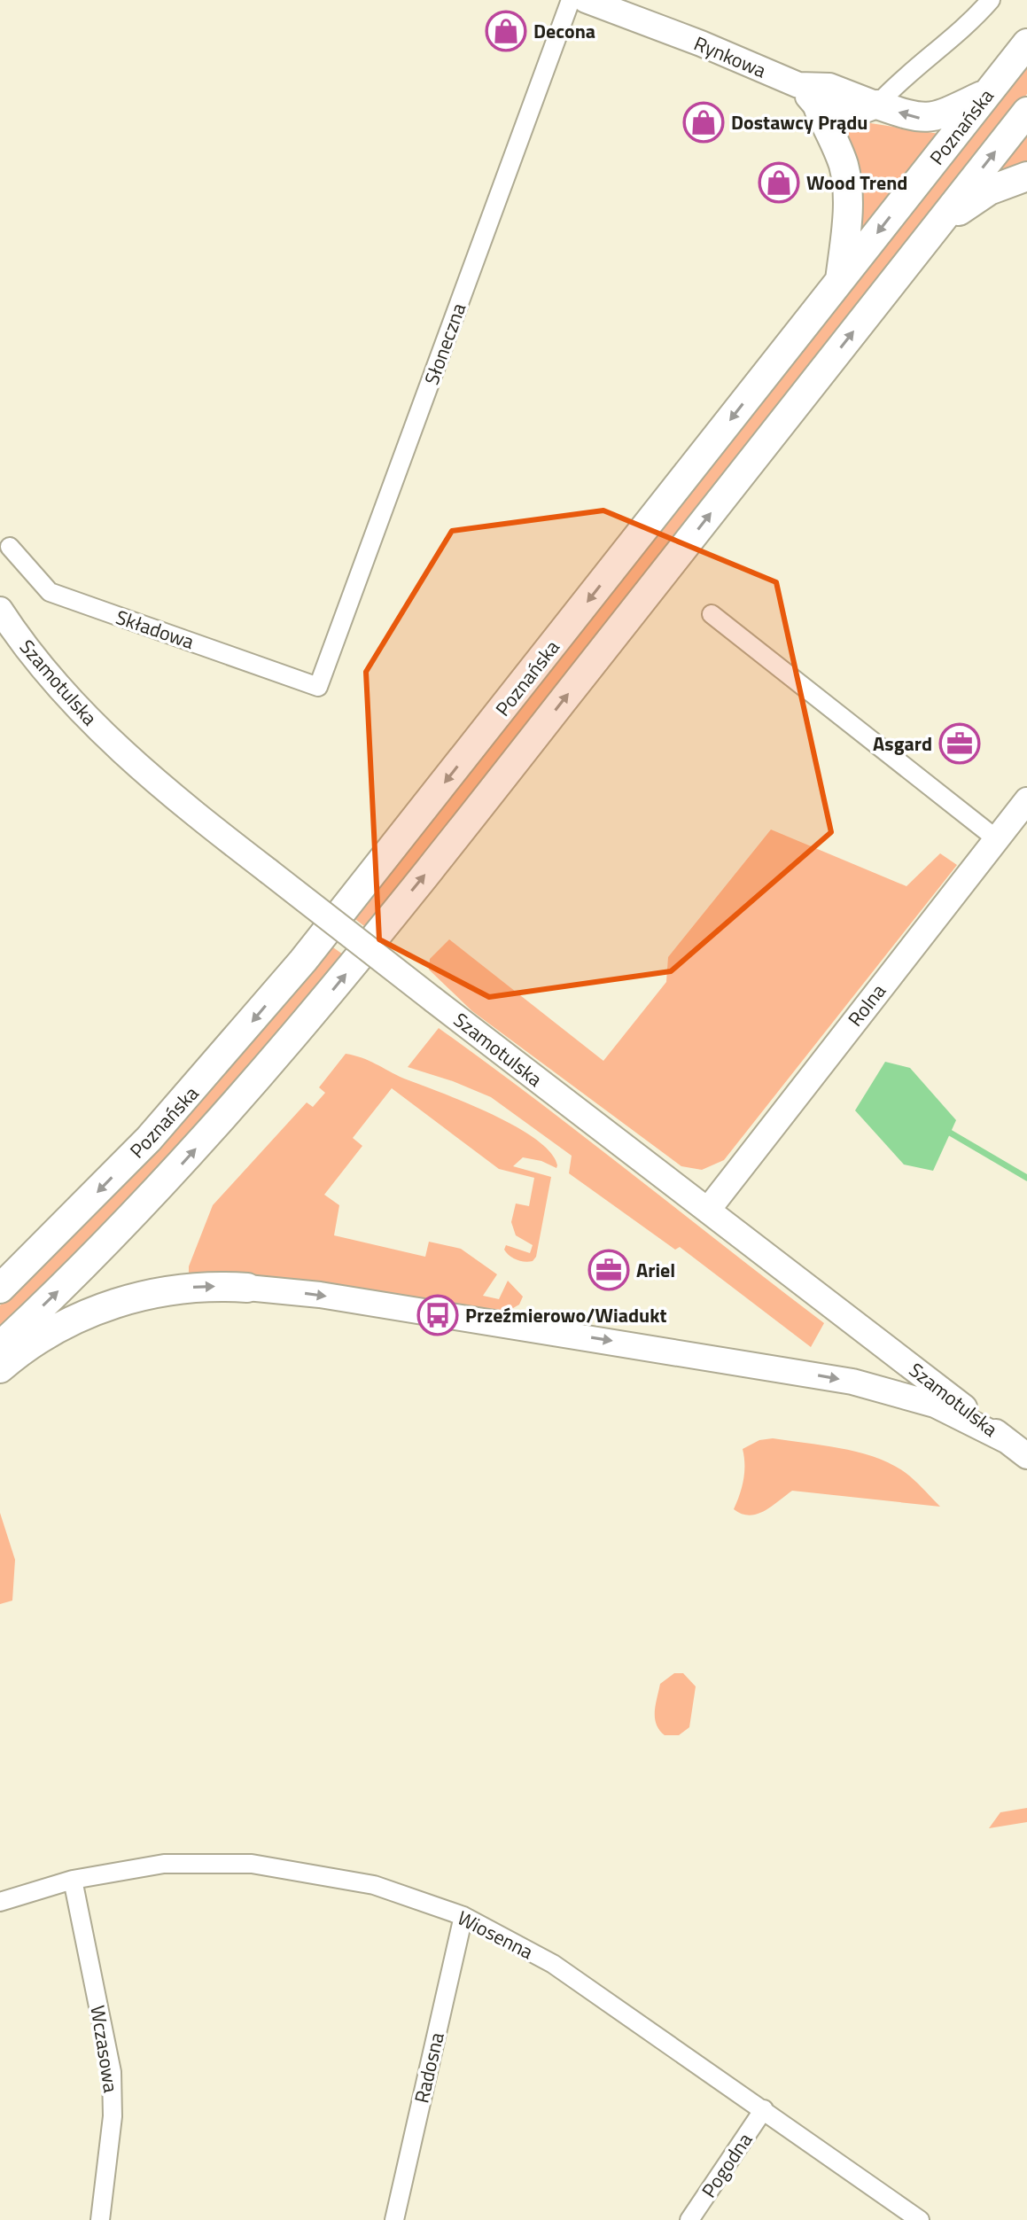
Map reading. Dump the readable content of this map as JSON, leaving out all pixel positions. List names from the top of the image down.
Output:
{
  "streets": {
    "main road": ["Poznańska"],
    "street": [
      "Rynkowa",
      "Słoneczna",
      "Składowa",
      "Szamotulska",
      "Rolna",
      "Wiosenna",
      "Wczasowa",
      "Radosna",
      "Pogodna"
    ]
  },
  "crossings": [
    ["Słoneczna", "Składowa"],
    ["Szamotulska", "Rolna"],
    ["Wiosenna", "Wczasowa"],
    ["Wiosenna", "Radosna"],
    ["Wiosenna", "Pogodna"]
  ],
  "places": {
    "shop": ["Decona", "Dostawcy Prądu", "Wood Trend"],
    "office": ["Asgard", "Ariel"],
    "bus stop": ["Przeźmierowo/Wiadukt"]
  }
}
